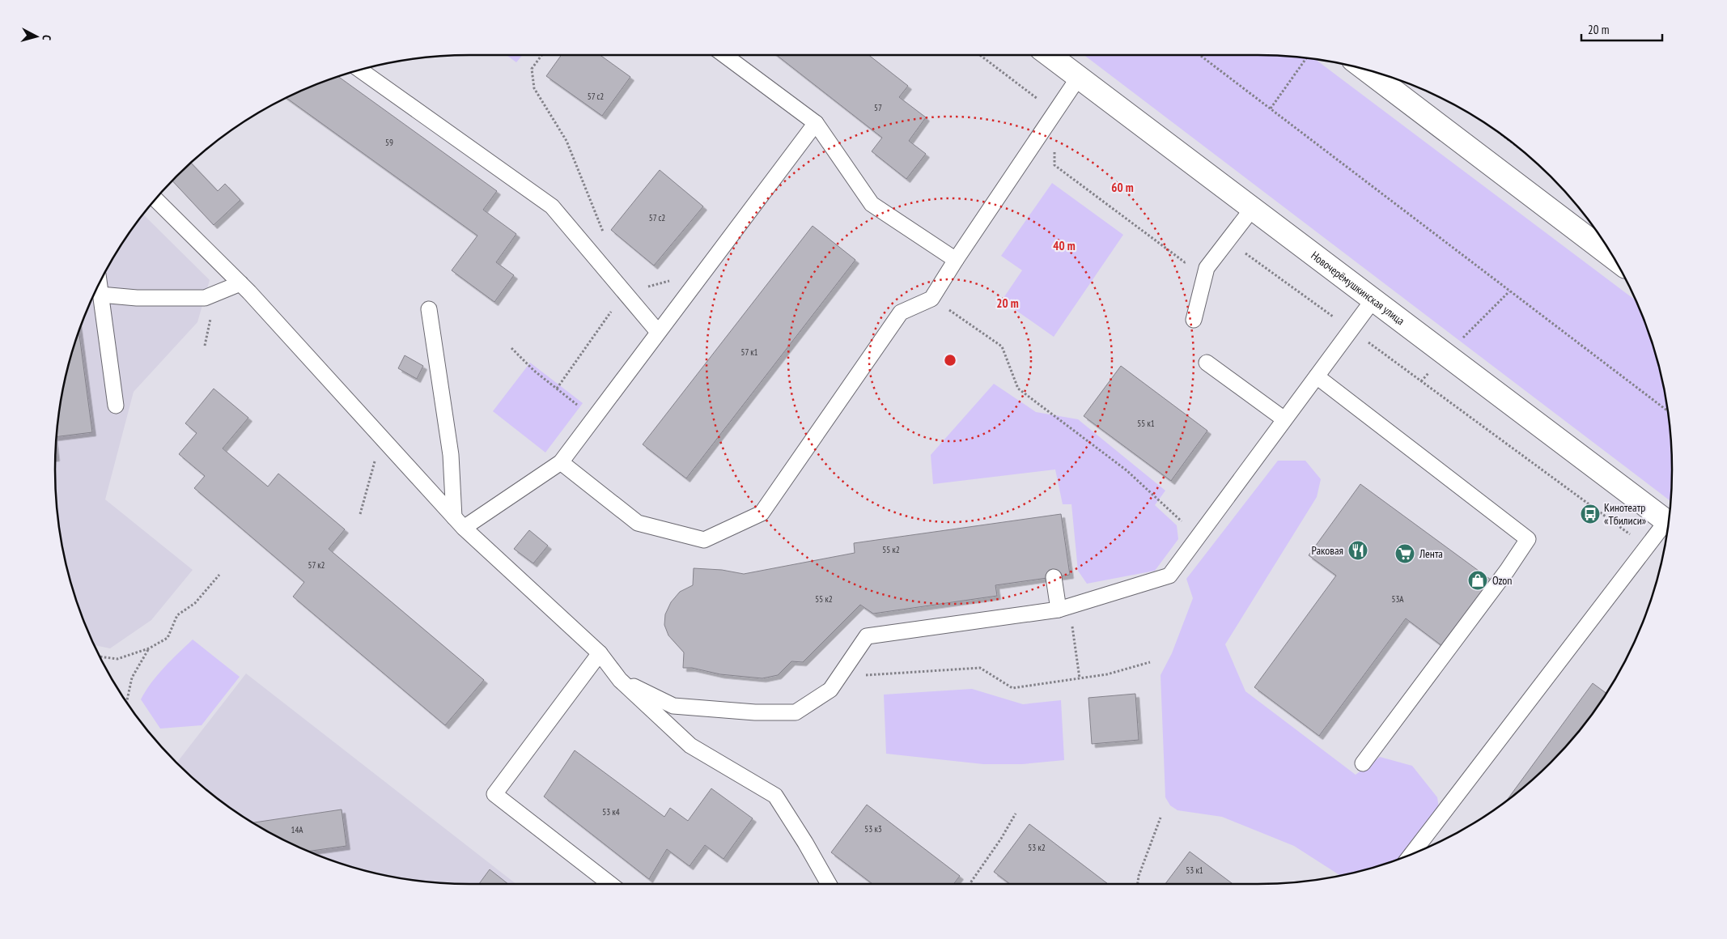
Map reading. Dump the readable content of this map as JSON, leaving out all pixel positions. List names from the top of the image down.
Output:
{
  "streets": {
    "street": ["Новочерёмушкинская улица"]
  },
  "places": {
    "bus stop": ["Кинотеатр «Тбилиси»"],
    "restaurant": ["Раковая"],
    "supermarket": ["Лента"],
    "shop": ["Ozon"]
  },
  "house_numbers": [
    "57 с2",
    "57",
    "59",
    "57 с2",
    "57 к1",
    "55 к1",
    "55 к2",
    "57 к2",
    "55 к2",
    "53А",
    "53 к4",
    "53 к3",
    "14А",
    "53 к2",
    "53 к1"
  ],
  "scale_bar": "20 m",
  "north": "right",
  "rings": ["60 m", "40 m", "20 m"]
}
